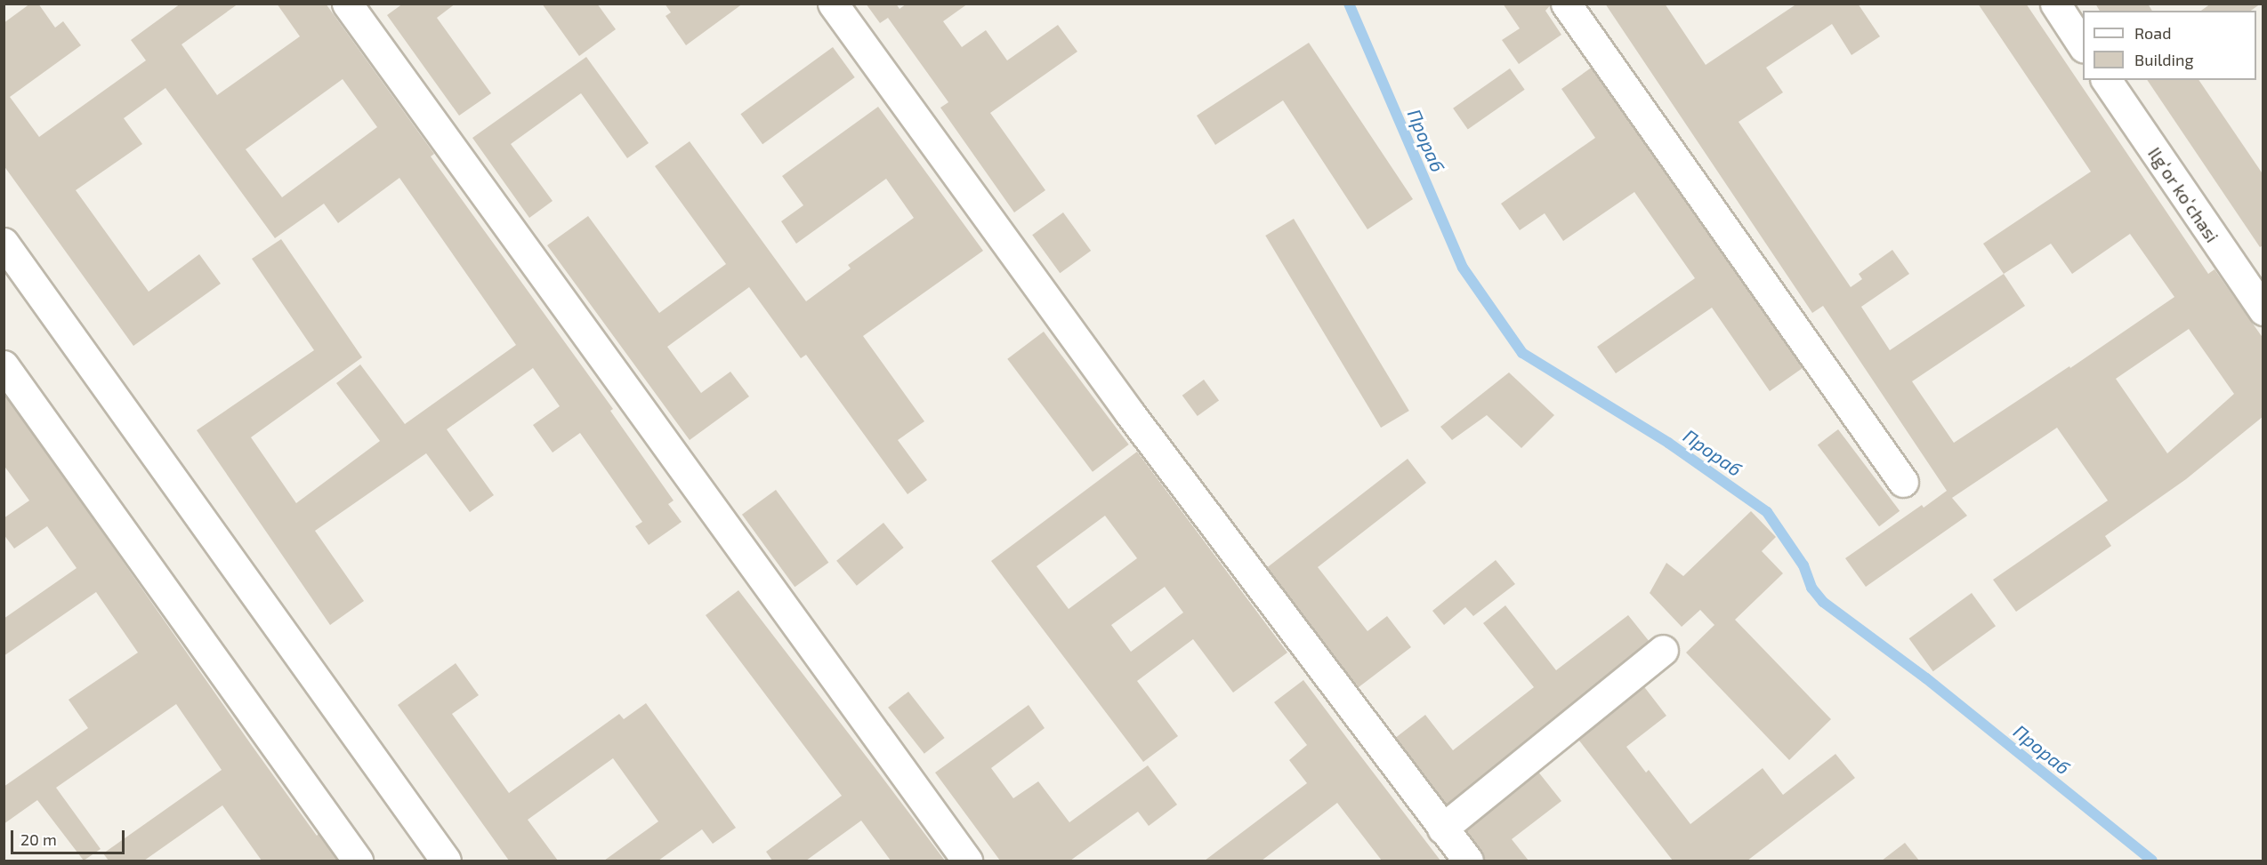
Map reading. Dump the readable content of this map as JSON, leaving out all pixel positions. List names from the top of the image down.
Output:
{
  "streets": {
    "street": ["Ilgʻor koʻchasi"]
  },
  "water": ["Прораб"],
  "legend": ["Road", "Building"],
  "scale_bar": "20 m"
}
